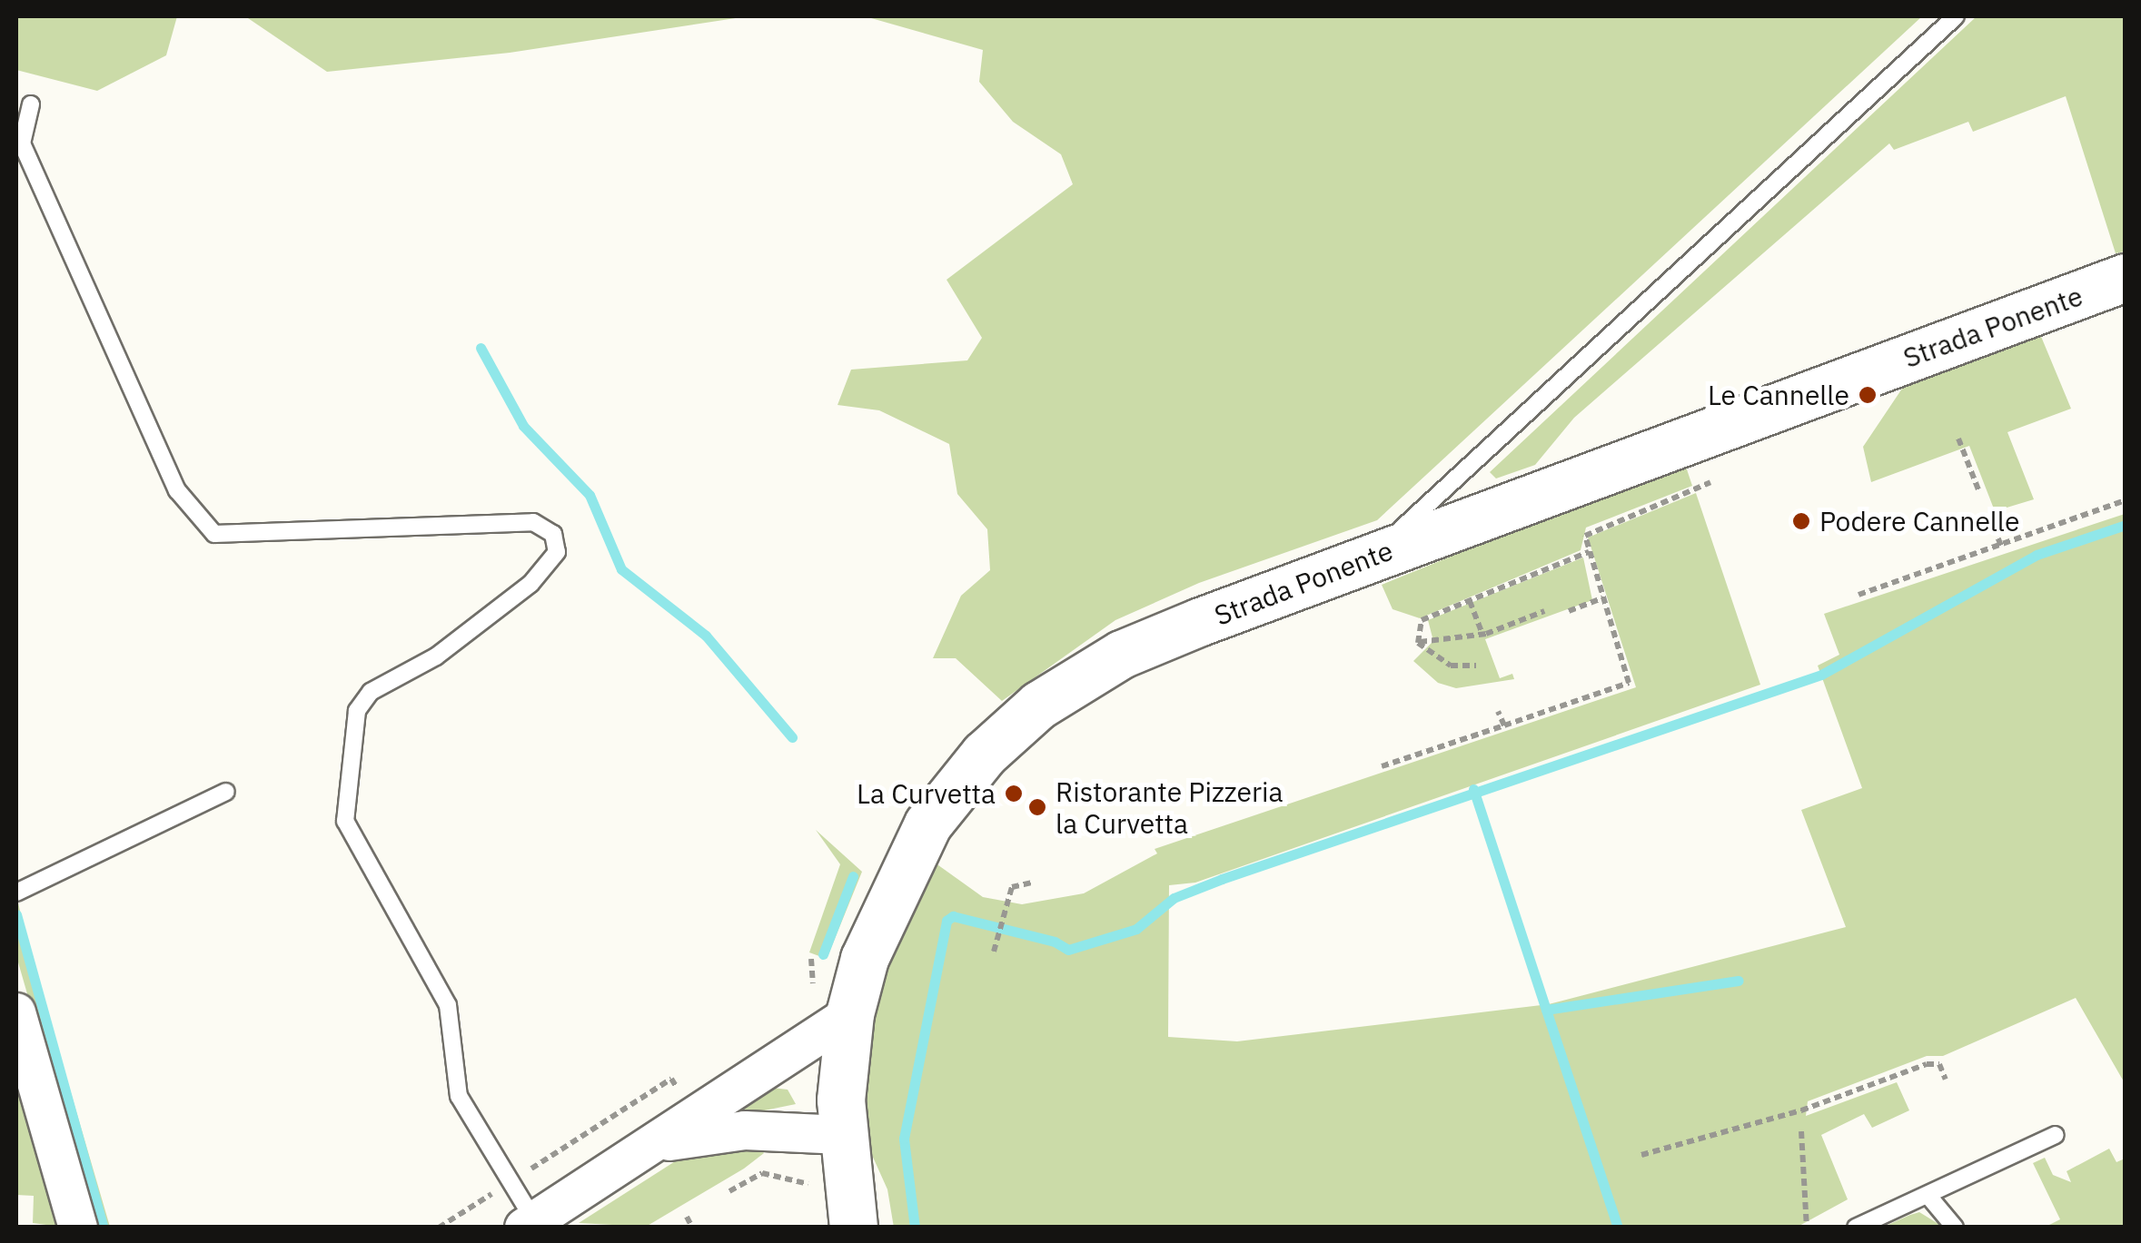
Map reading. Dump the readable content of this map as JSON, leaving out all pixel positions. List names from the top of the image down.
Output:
{
  "streets": {
    "main road": ["Strada Ponente"]
  },
  "places": [
    "Le Cannelle",
    "Podere Cannelle",
    "La Curvetta",
    "Ristorante Pizzeria la Curvetta"
  ]
}
